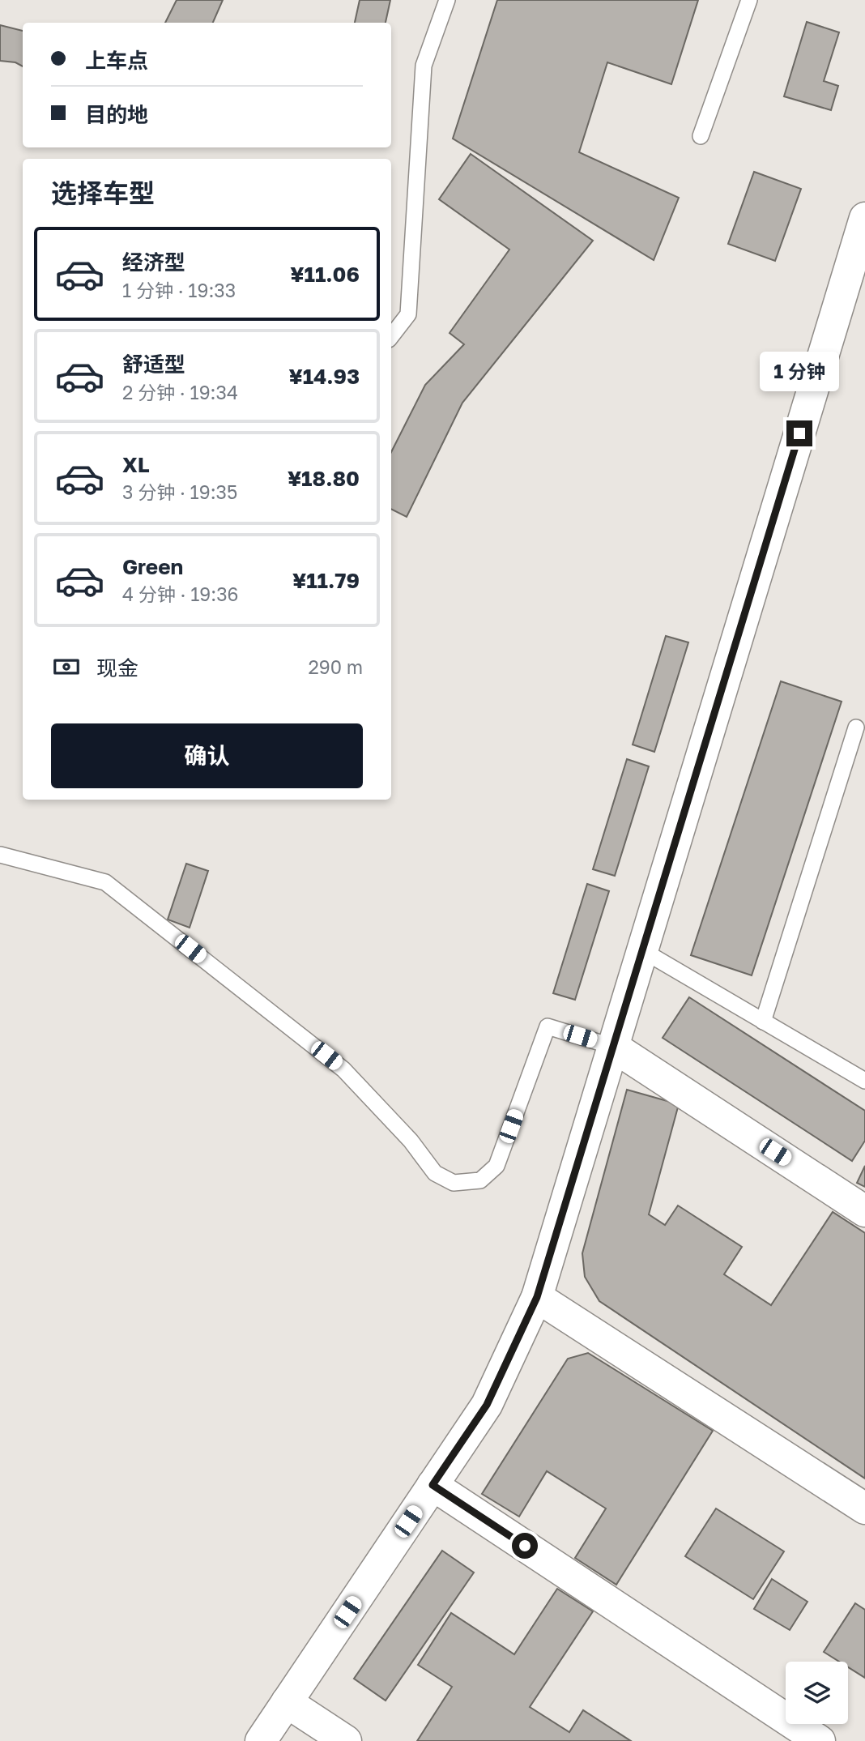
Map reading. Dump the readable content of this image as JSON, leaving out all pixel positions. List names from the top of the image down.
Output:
{
  "page": {
    "banner": ["上车点", "目的地"],
    "heading": "选择车型",
    "list": [
      {
        "name": "经济型",
        "note": "1 分钟 · 19:33",
        "value": "¥11.06"
      },
      {
        "name": "舒适型",
        "note": "2 分钟 · 19:34",
        "value": "¥14.93"
      },
      {
        "name": "XL",
        "note": "3 分钟 · 19:35",
        "value": "¥18.80"
      },
      {
        "name": "Green",
        "note": "4 分钟 · 19:36",
        "value": "¥11.79"
      }
    ],
    "bubble": "1 分钟",
    "pay": ["现金", "290 m"],
    "buttons": "确认"
  }
}
